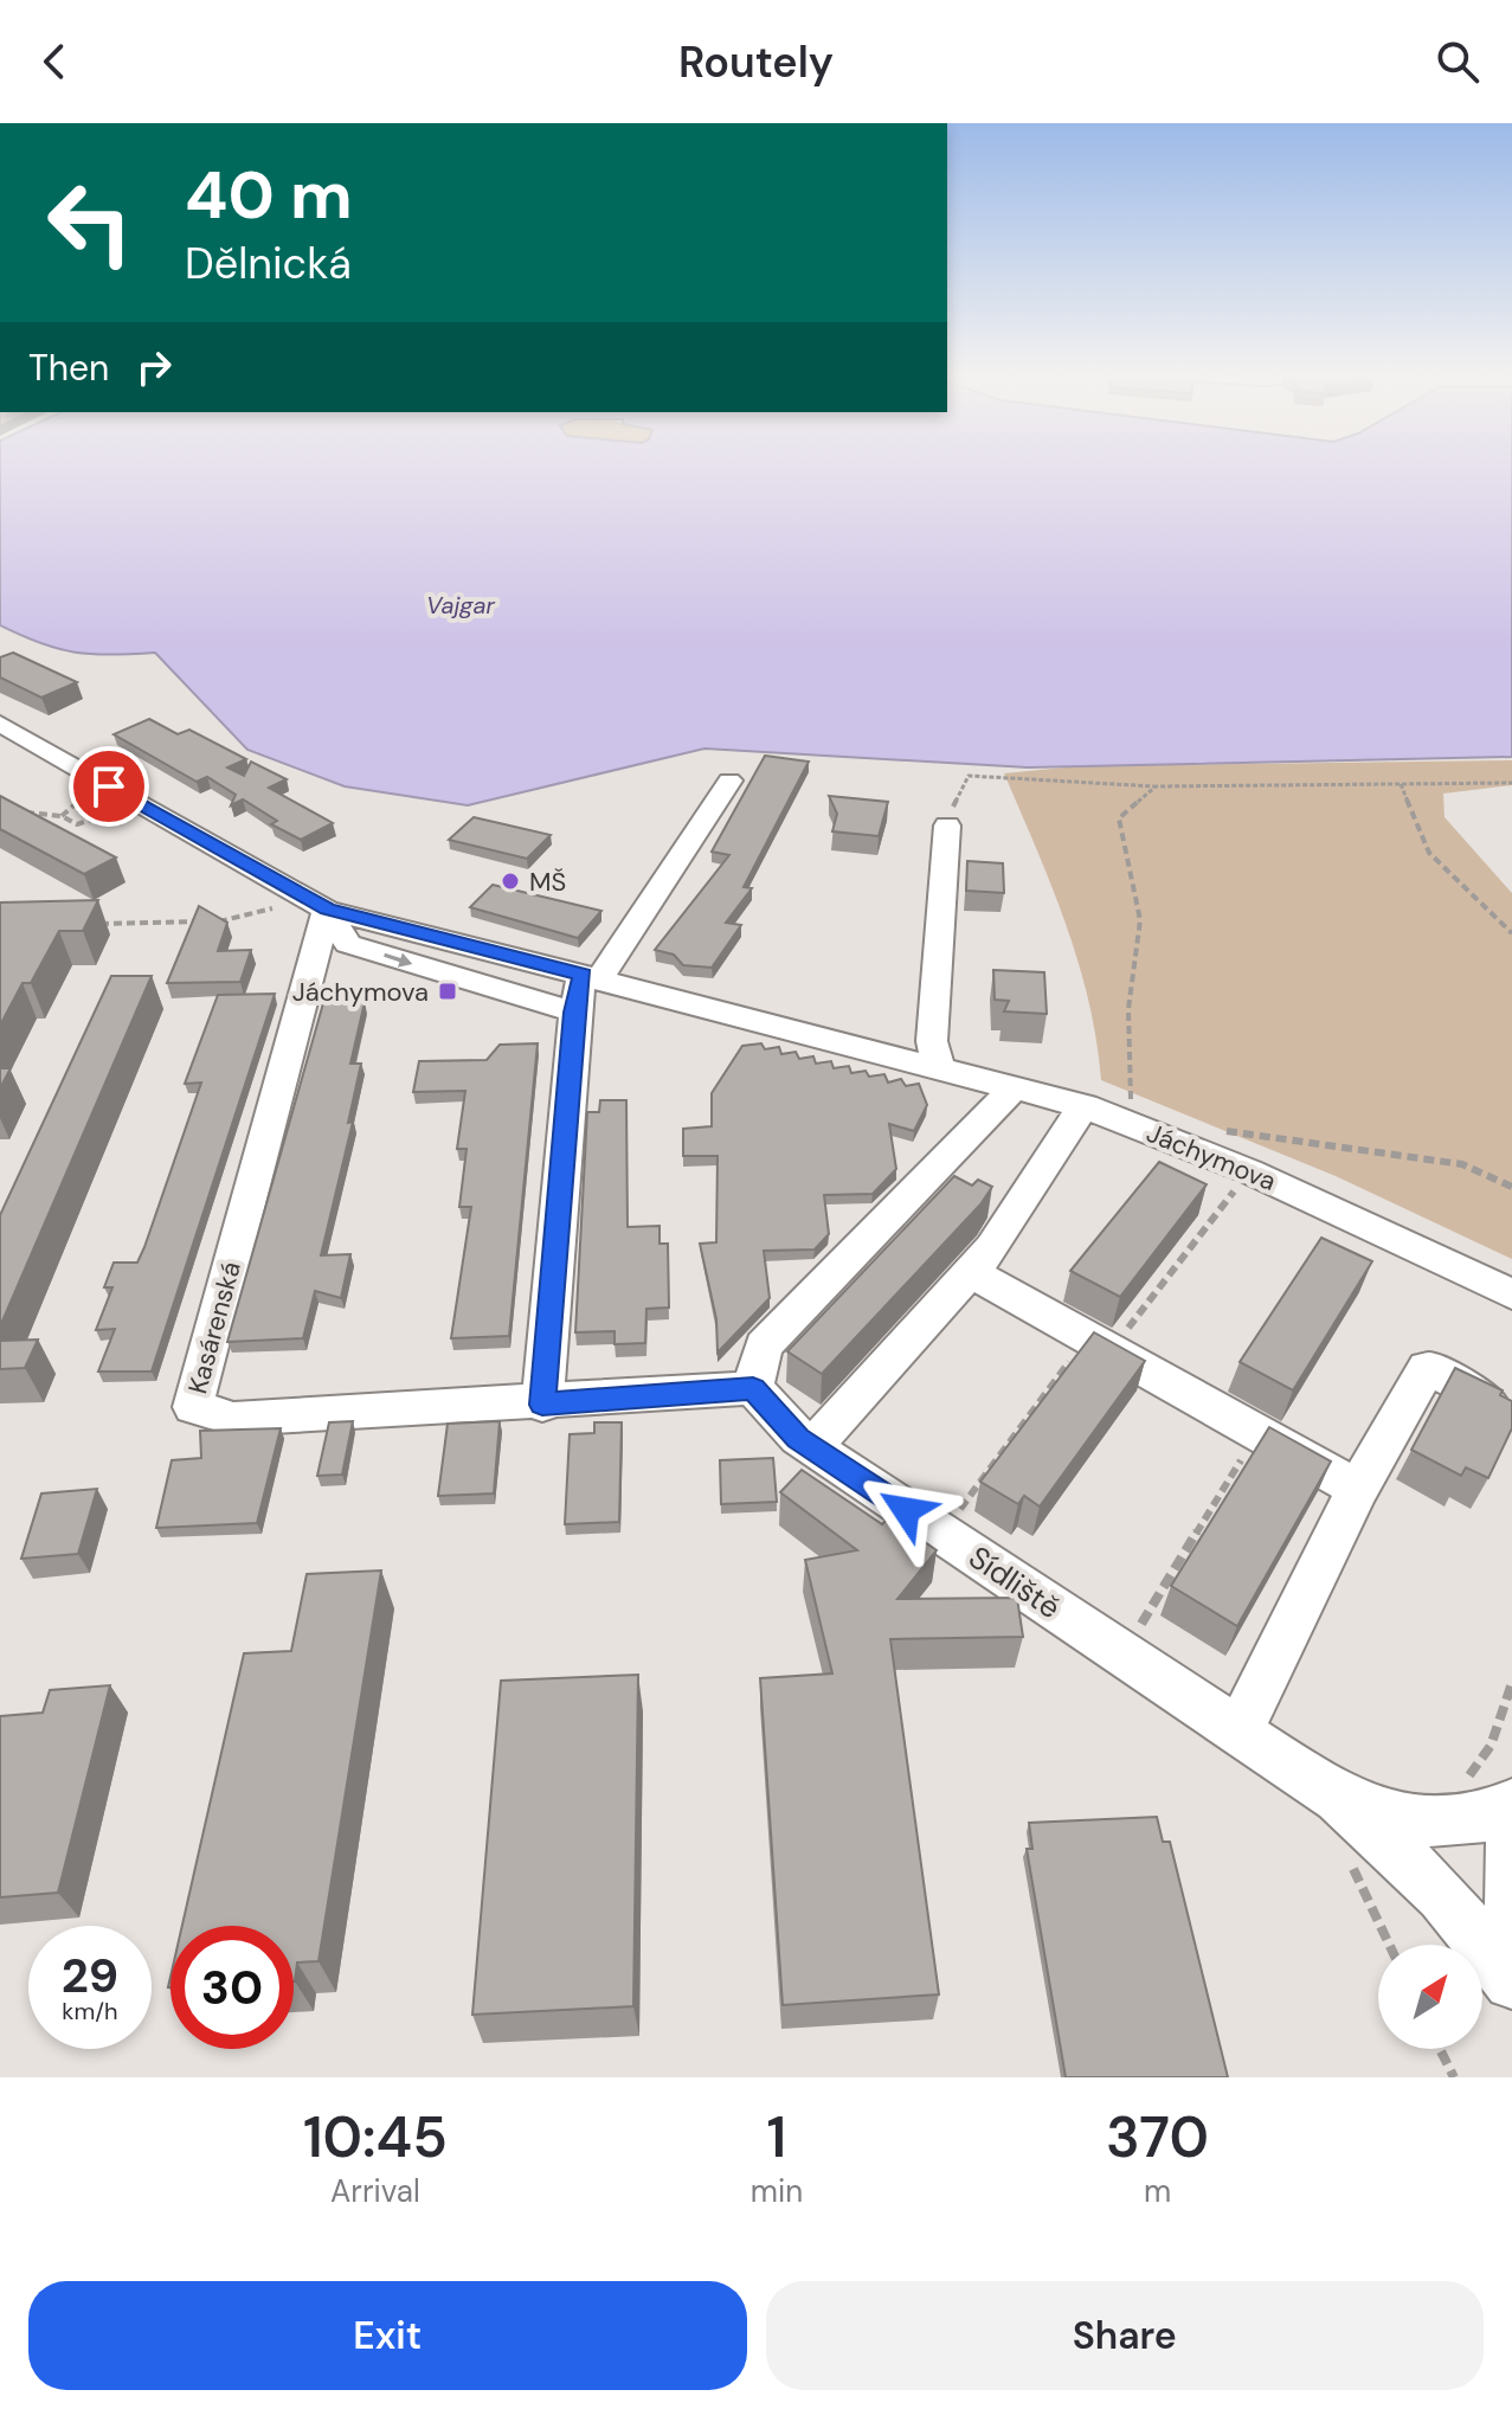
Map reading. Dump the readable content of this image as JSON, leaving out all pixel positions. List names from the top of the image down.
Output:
{
  "streets": {
    "street": ["Jáchymova", "Kasárenská", "Sídliště"]
  },
  "crossings": [
    ["Jáchymova", "Kasárenská"]
  ],
  "water": ["Vajgar"],
  "places": {
    "other": ["MŠ"],
    "transit": ["Jáchymova"]
  },
  "north": "top right",
  "page": {
    "header": "Routely",
    "turn": ["40 m", "Dělnická"],
    "then": "Then",
    "speed": "29 km/h",
    "limit": "30",
    "eta": [
      "10:45",
      "Arrival",
      "1",
      "min",
      "370",
      "m"
    ],
    "buttons": ["Exit", "Share"]
  }
}
